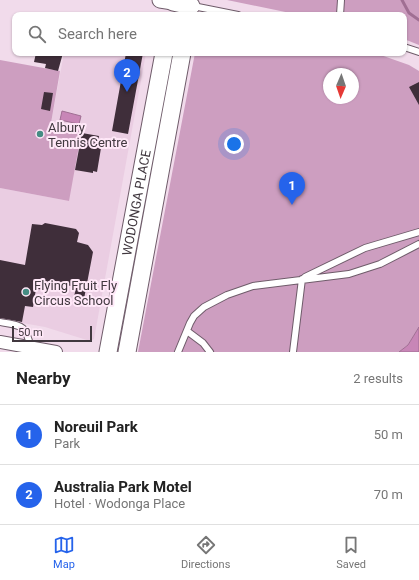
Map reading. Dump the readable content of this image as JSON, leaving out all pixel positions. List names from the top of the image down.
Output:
{
  "streets": {
    "main road": ["WODONGA PLACE"]
  },
  "places": ["Albury Tennis Centre", "Flying Fruit Fly Circus School"],
  "scale_bar": "50 m",
  "north": "bottom",
  "page": {
    "search": "Search here",
    "pins": ["2", "1"],
    "scale": "50 m",
    "heading": ["Nearby", "2 results"],
    "list": [
      {
        "mark": "1",
        "name": "Noreuil Park",
        "note": "Park",
        "value": "50 m"
      },
      {
        "mark": "2",
        "name": "Australia Park Motel",
        "note": "Hotel · Wodonga Place",
        "value": "70 m"
      }
    ],
    "nav": ["Map", "Directions", "Saved"]
  }
}
